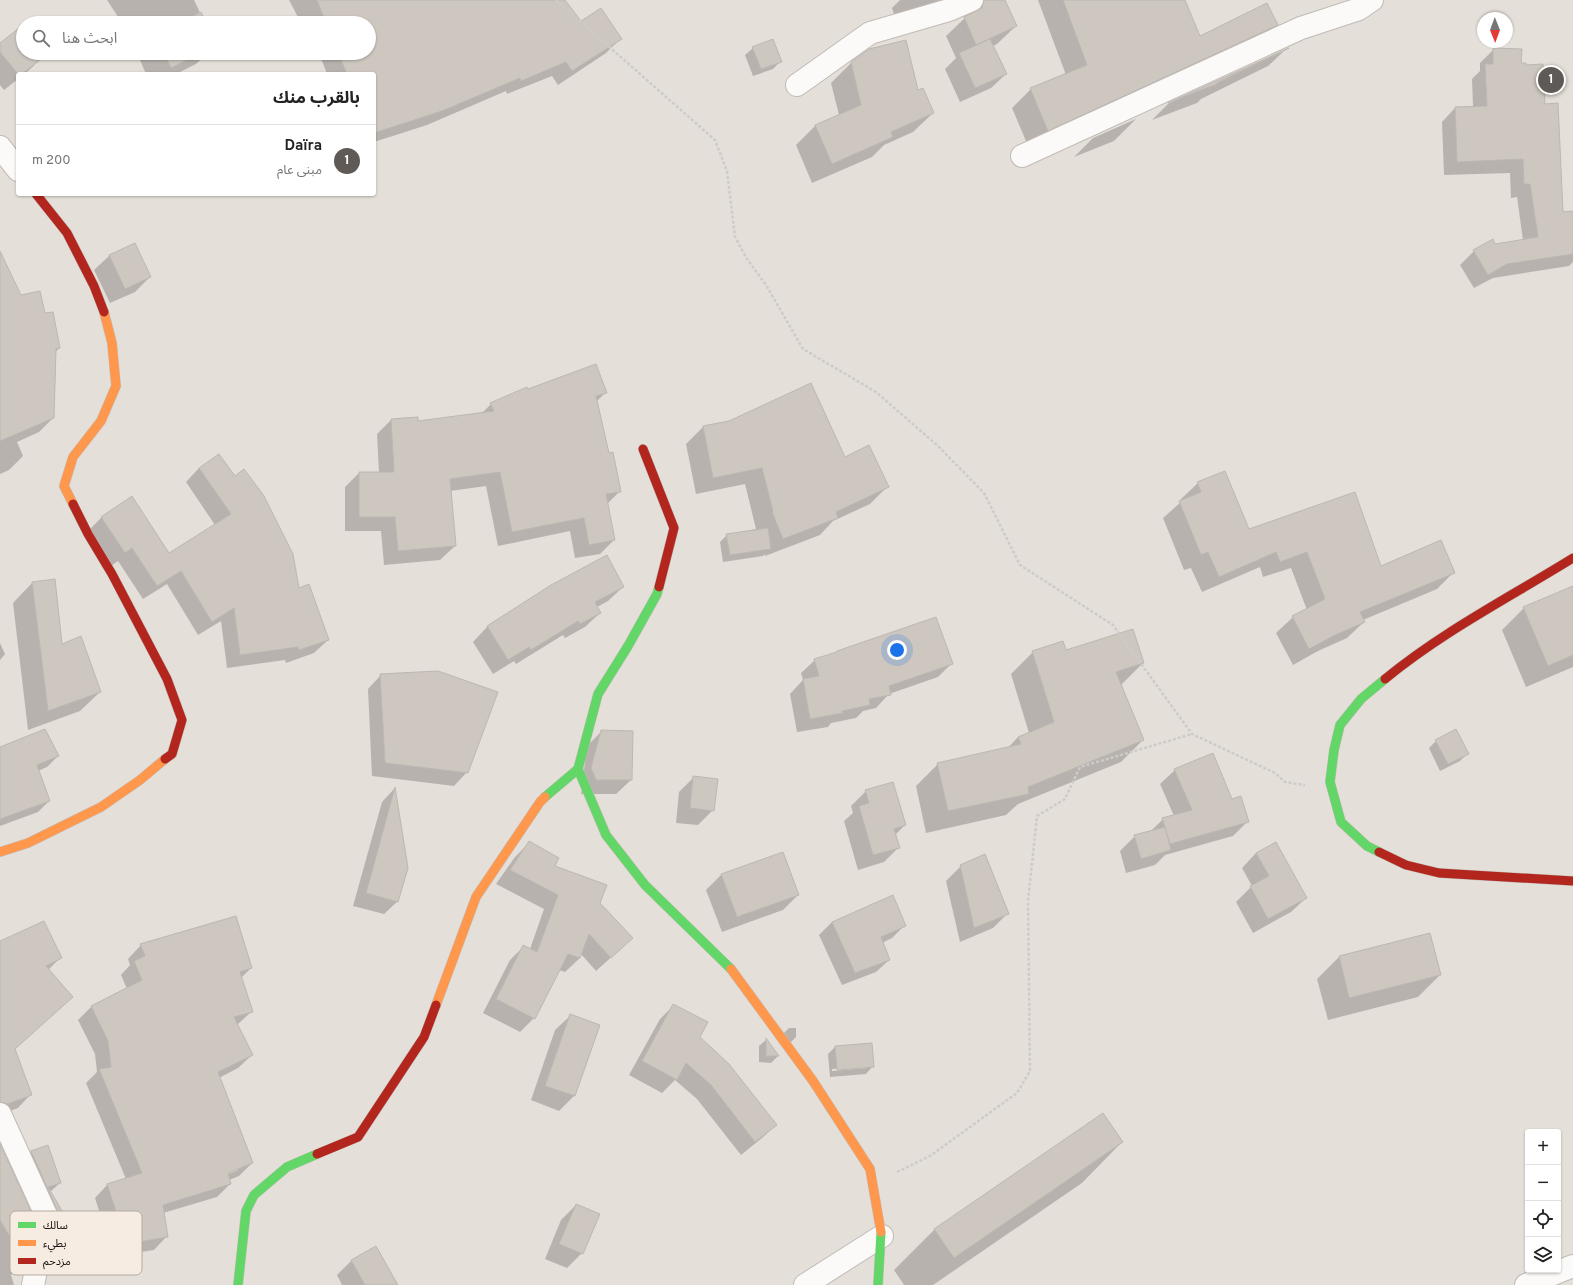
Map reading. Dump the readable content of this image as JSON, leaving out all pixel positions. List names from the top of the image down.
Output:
{
  "legend": ["سالك", "بطيء", "مزدحم"],
  "north": "bottom",
  "page": {
    "search": "ابحث هنا",
    "pins": "1",
    "heading": "بالقرب منك",
    "list": [
      {
        "mark": "1",
        "name": "Daïra",
        "note": "مبنى عام",
        "value": "200 m"
      }
    ],
    "map_buttons": ["+", "−"]
  }
}
